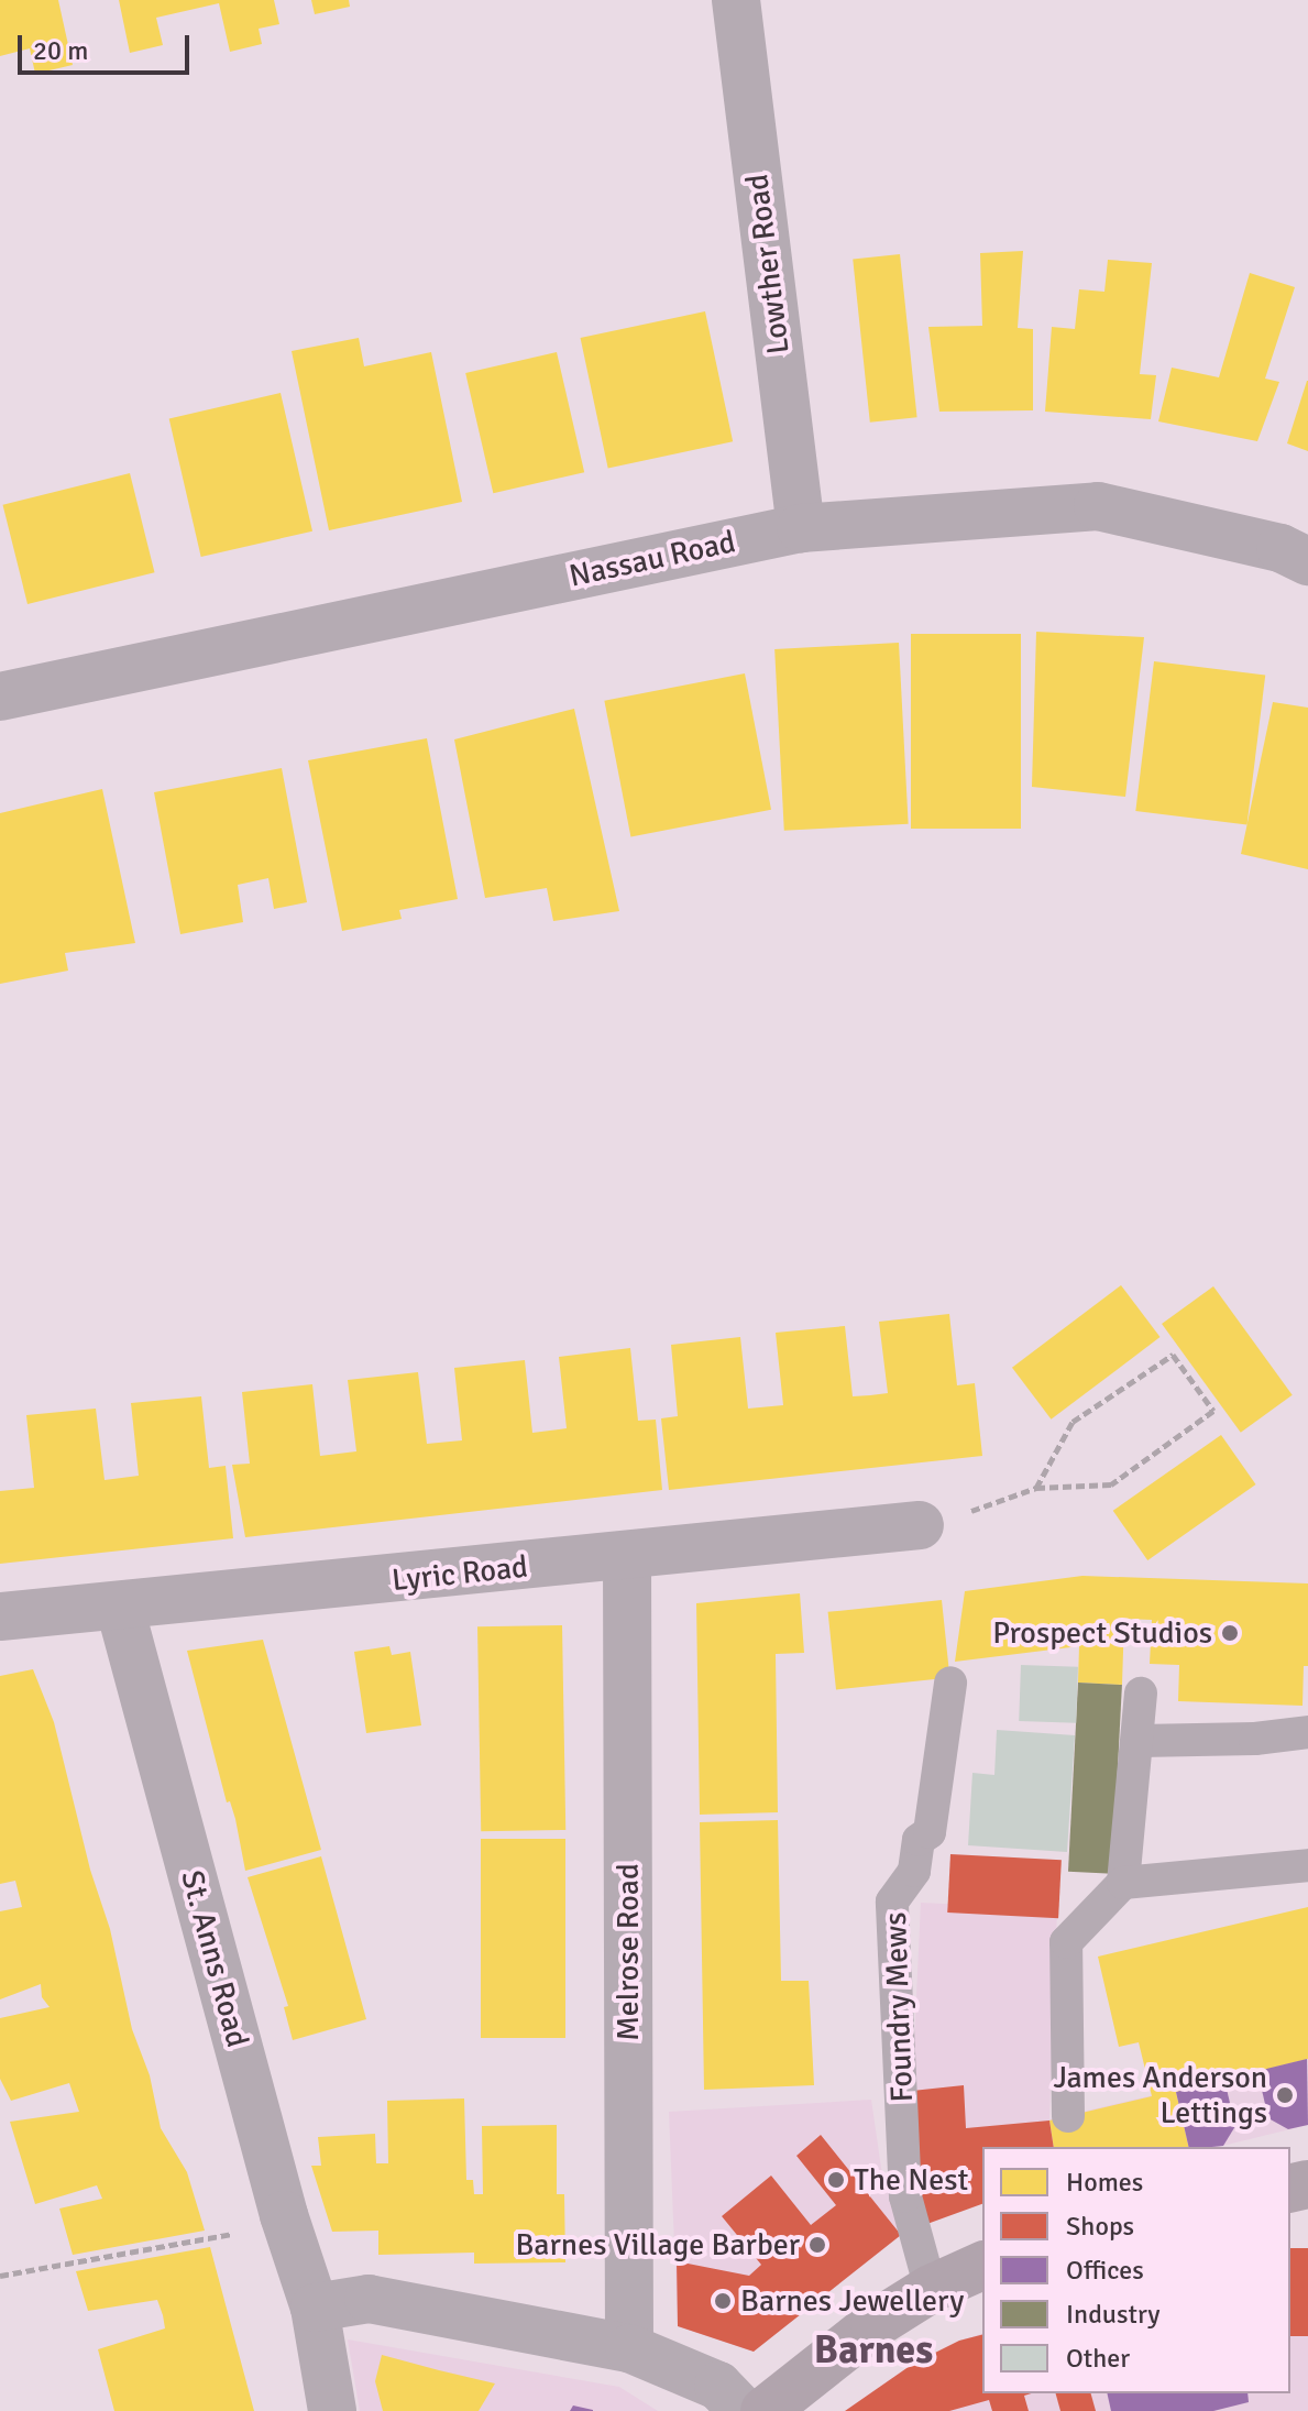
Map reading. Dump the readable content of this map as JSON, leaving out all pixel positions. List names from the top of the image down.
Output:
{
  "streets": {
    "street": [
      "Lowther Road",
      "Nassau Road",
      "Lyric Road",
      "Melrose Road",
      "St. Anns Road"
    ],
    "lane": ["Foundry Mews"]
  },
  "crossings": [
    ["Lowther Road", "Nassau Road"],
    ["Lyric Road", "Melrose Road"],
    ["Lyric Road", "St. Anns Road"]
  ],
  "districts": ["Barnes"],
  "places": [
    "Prospect Studios",
    "James Anderson Lettings",
    "The Nest",
    "Barnes Village Barber",
    "Barnes Jewellery"
  ],
  "legend": [
    "Homes",
    "Shops",
    "Offices",
    "Industry",
    "Other"
  ],
  "scale_bar": "20 m"
}
